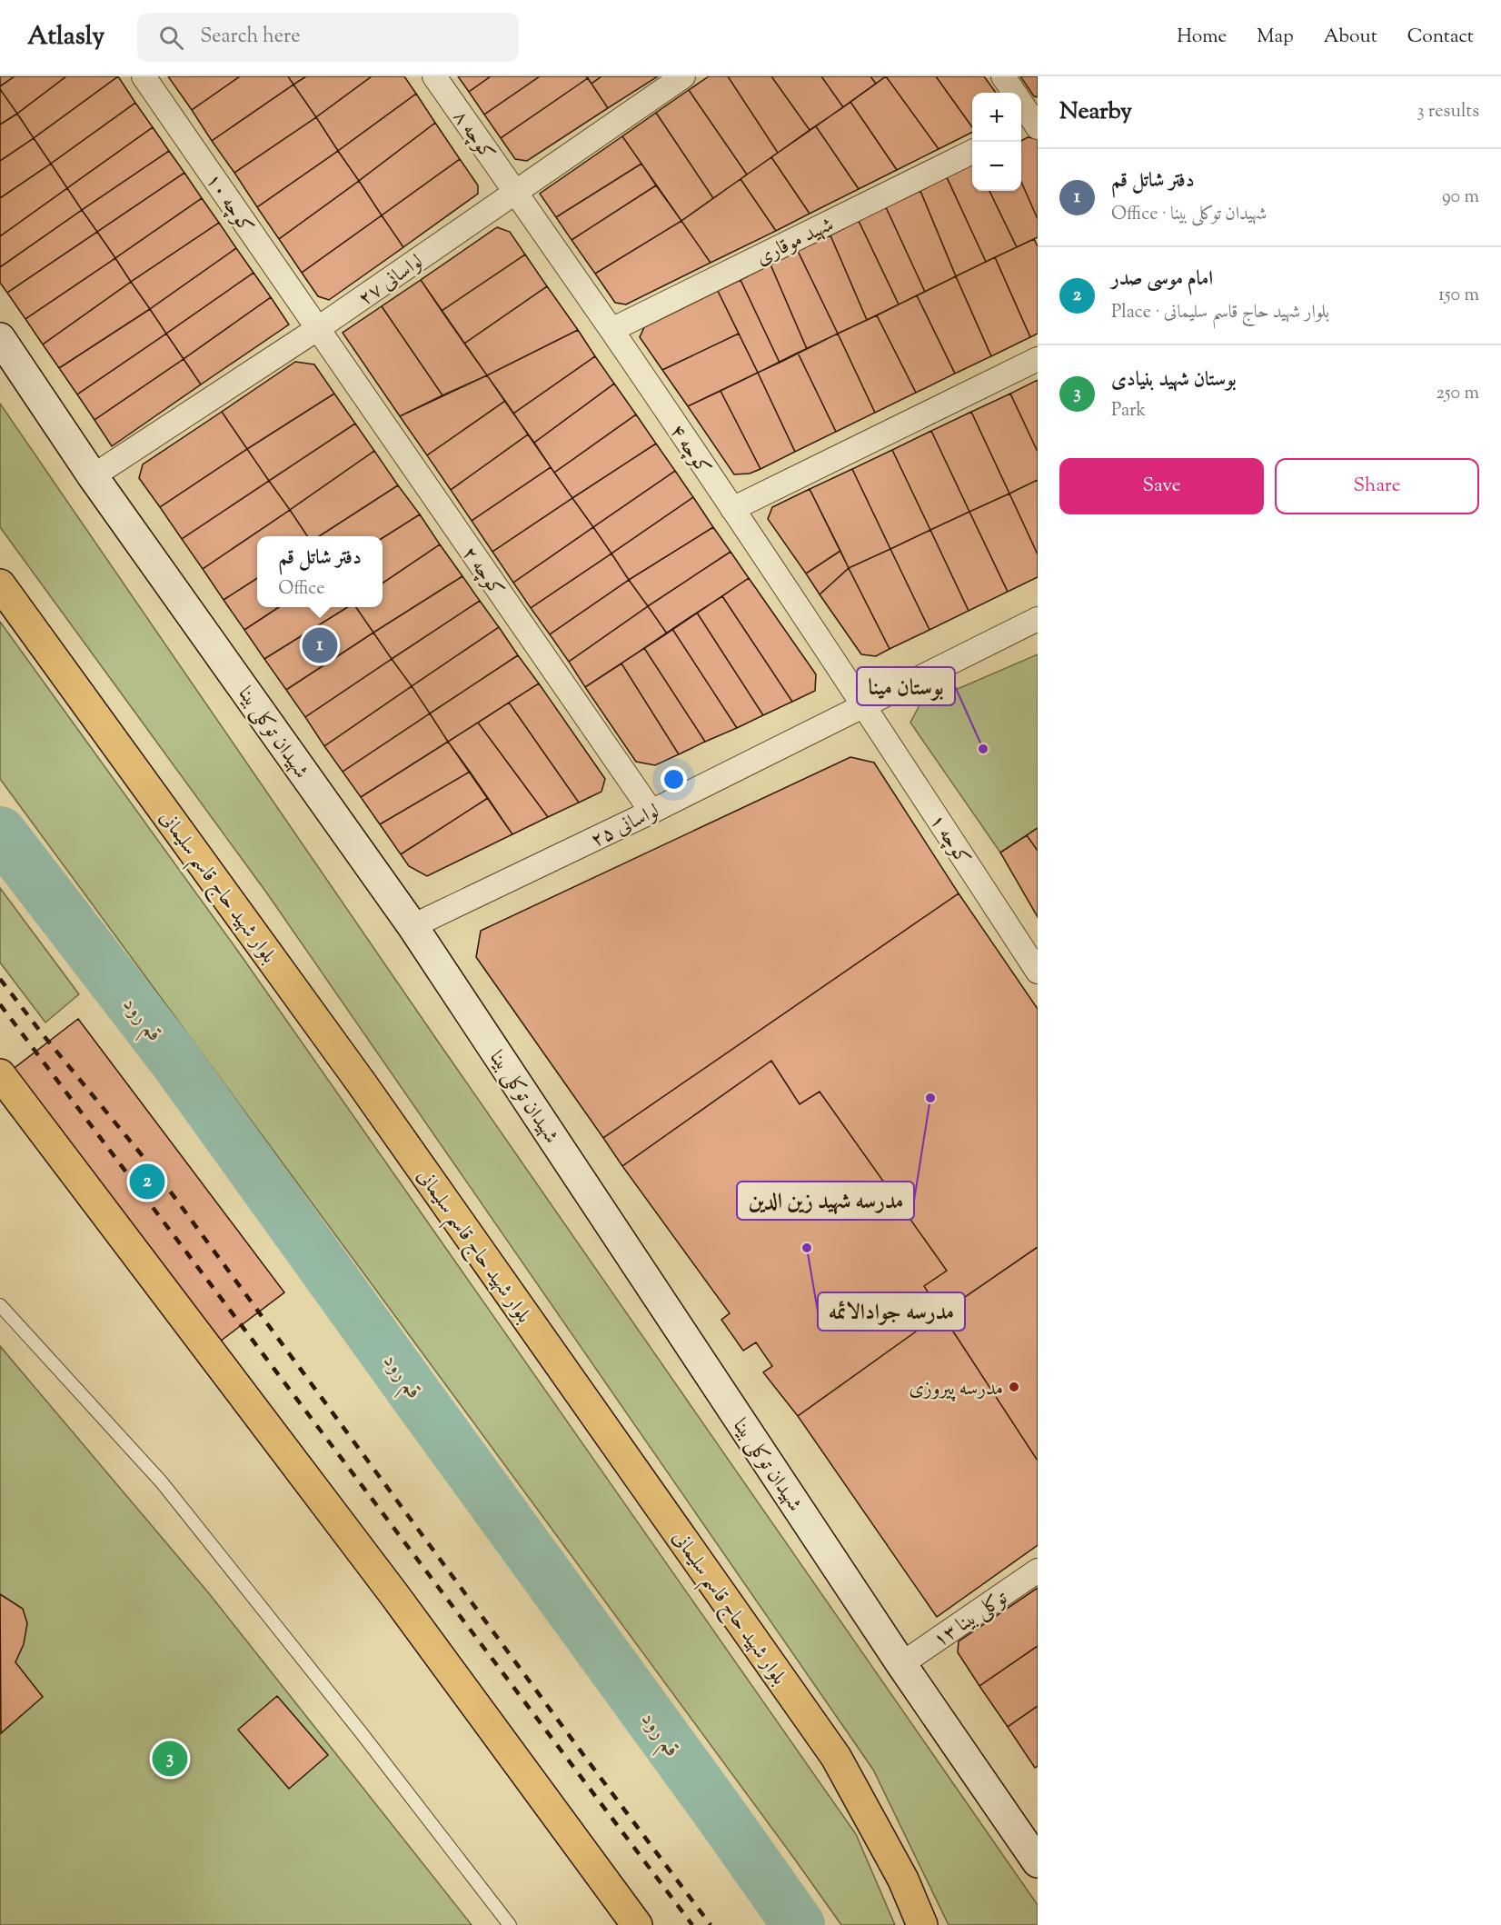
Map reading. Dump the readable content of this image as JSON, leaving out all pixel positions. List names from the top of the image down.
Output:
{
  "streets": {
    "main road": ["شهیدان توکلی بینا", "بلوار شهید حاج قاسم سلیمانی"],
    "street": [
      "کوچه ۸",
      "کوچه ۱۰",
      "شهید موقاری",
      "لواسانی ۲۷",
      "کوچه ۴",
      "کوچه ۲",
      "لواسانی ۲۵",
      "کوچه ۱",
      "توکلی بینا ۱۳"
    ]
  },
  "crossings": [
    ["کوچه ۸", "لواسانی ۲۷"],
    ["کوچه ۸", "کوچه ۴"],
    ["کوچه ۱۰", "لواسانی ۲۷"],
    ["کوچه ۱۰", "کوچه ۲"],
    ["شهید موقاری", "کوچه ۴"],
    ["لواسانی ۲۷", "کوچه ۴"],
    ["لواسانی ۲۷", "کوچه ۲"],
    ["لواسانی ۲۷", "شهیدان توکلی بینا"],
    ["کوچه ۴", "لواسانی ۲۵"],
    ["کوچه ۴", "کوچه ۱"],
    ["کوچه ۲", "لواسانی ۲۵"],
    ["شهیدان توکلی بینا", "لواسانی ۲۵"],
    ["شهیدان توکلی بینا", "توکلی بینا ۱۳"],
    ["لواسانی ۲۵", "کوچه ۱"]
  ],
  "water": ["قم رود"],
  "places": [
    "بوستان مینا",
    "مدرسه شهید زین الدین",
    "مدرسه جوادالائمه",
    "مدرسه پیروزی"
  ],
  "page": {
    "header": "Atlasly",
    "search": "Search here",
    "nav": [
      "Home",
      "Map",
      "About",
      "Contact"
    ],
    "heading": ["Nearby", "3 results"],
    "map_buttons": ["+", "−"],
    "list": [
      {
        "mark": "1",
        "name": "دفتر شاتل قم",
        "note": "Office · شهیدان توکلی بینا",
        "value": "90 m"
      },
      {
        "mark": "2",
        "name": "امام موسی صدر",
        "note": "Place · بلوار شهید حاج قاسم سلیمانی",
        "value": "150 m"
      },
      {
        "mark": "3",
        "name": "بوستان شهید بنیادی",
        "note": "Park",
        "value": "250 m"
      }
    ],
    "buttons": ["Save", "Share"],
    "popup": ["دفتر شاتل قم", "Office"],
    "pins": ["1", "2", "3"]
  }
}
